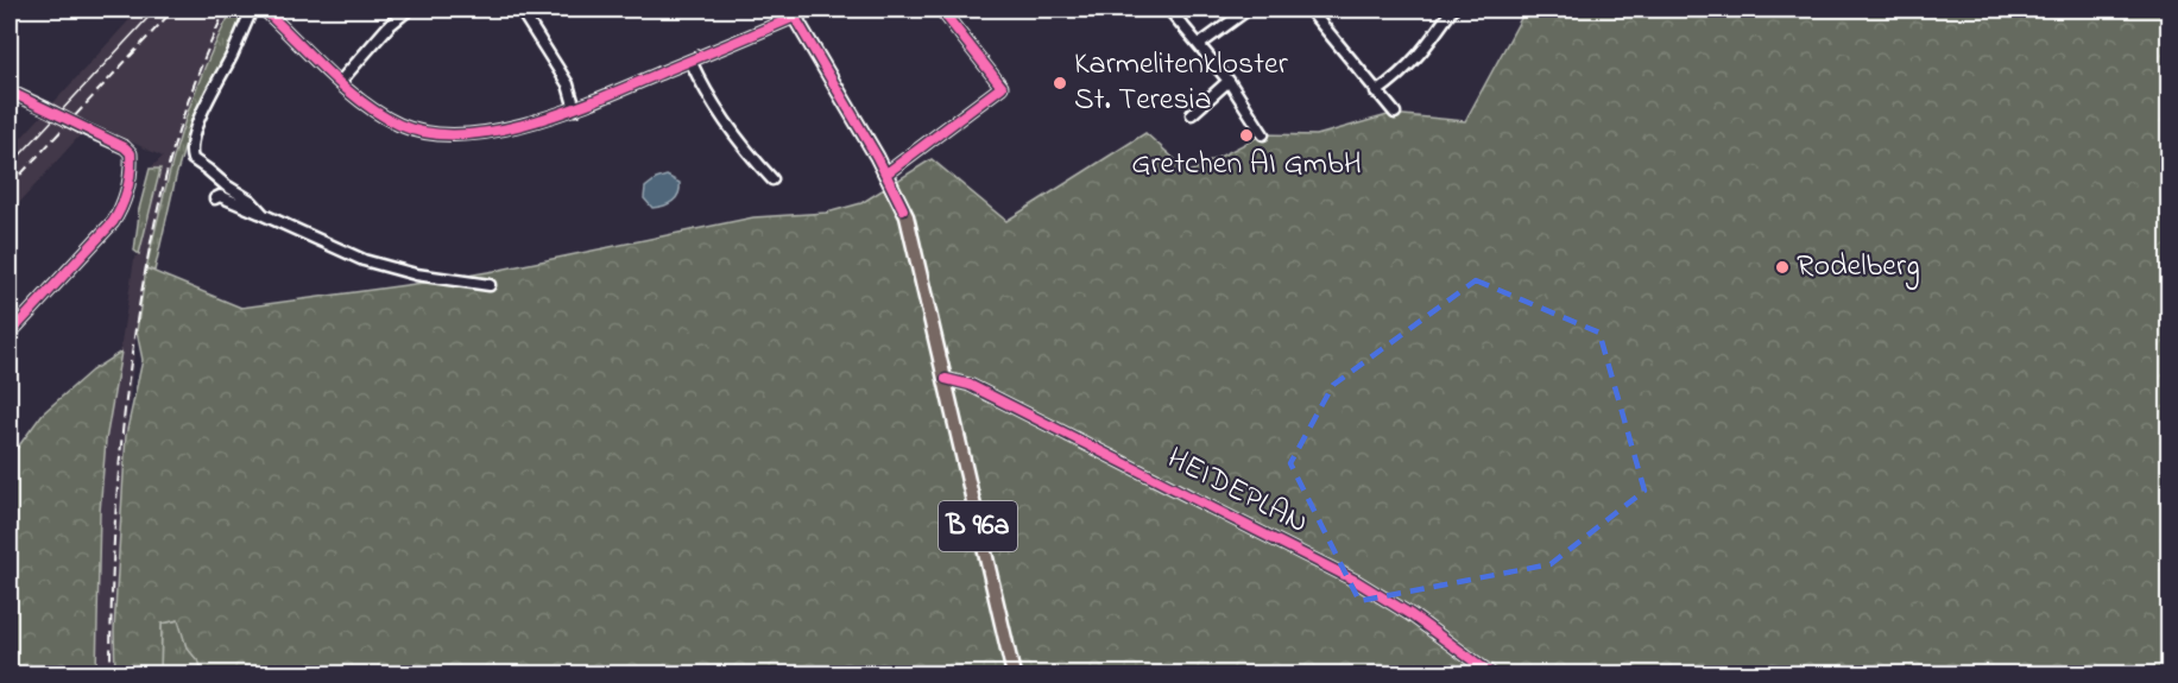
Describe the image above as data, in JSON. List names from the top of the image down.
{
  "streets": {
    "main road": ["B 96a"],
    "street": ["HEIDEPLAN"]
  },
  "crossings": [
    ["HEIDEPLAN", "B 96a"]
  ],
  "places": ["Karmelitenkloster St. Teresia", "Gretchen AI GmbH", "Rodelberg"]
}
